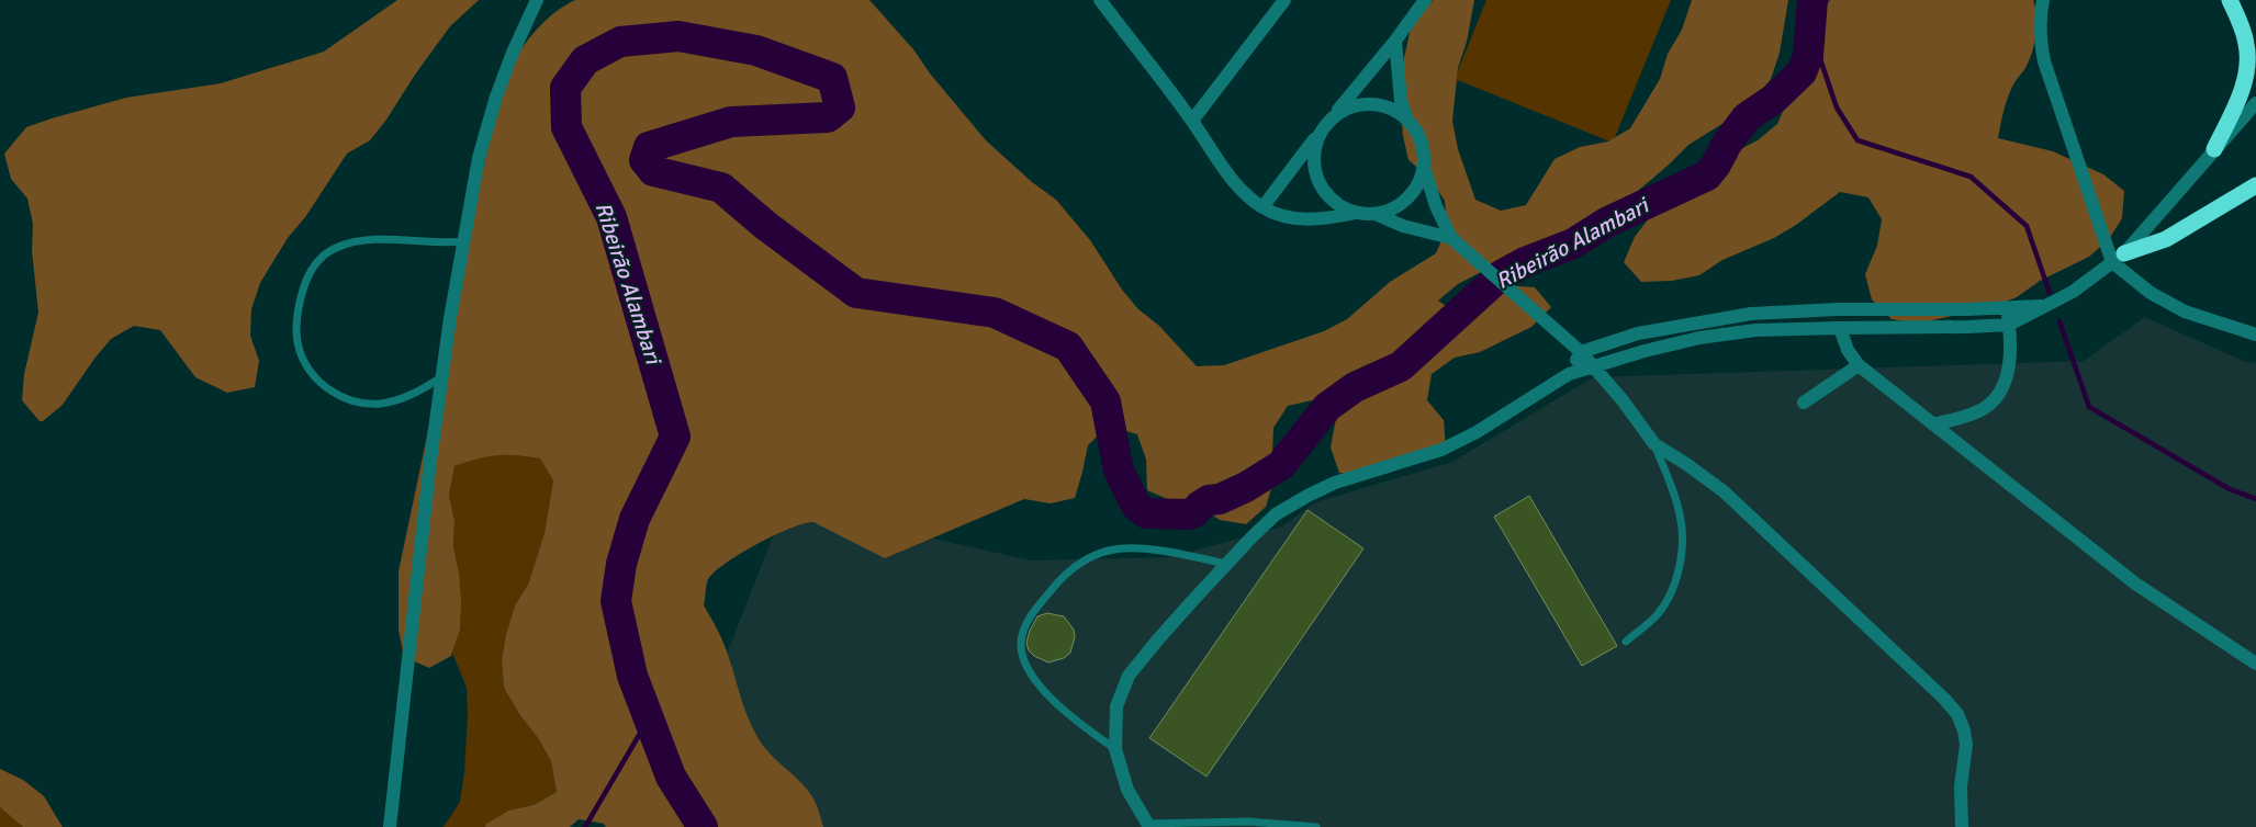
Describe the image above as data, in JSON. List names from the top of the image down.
{
  "water": ["Ribeirão Alambari"]
}
